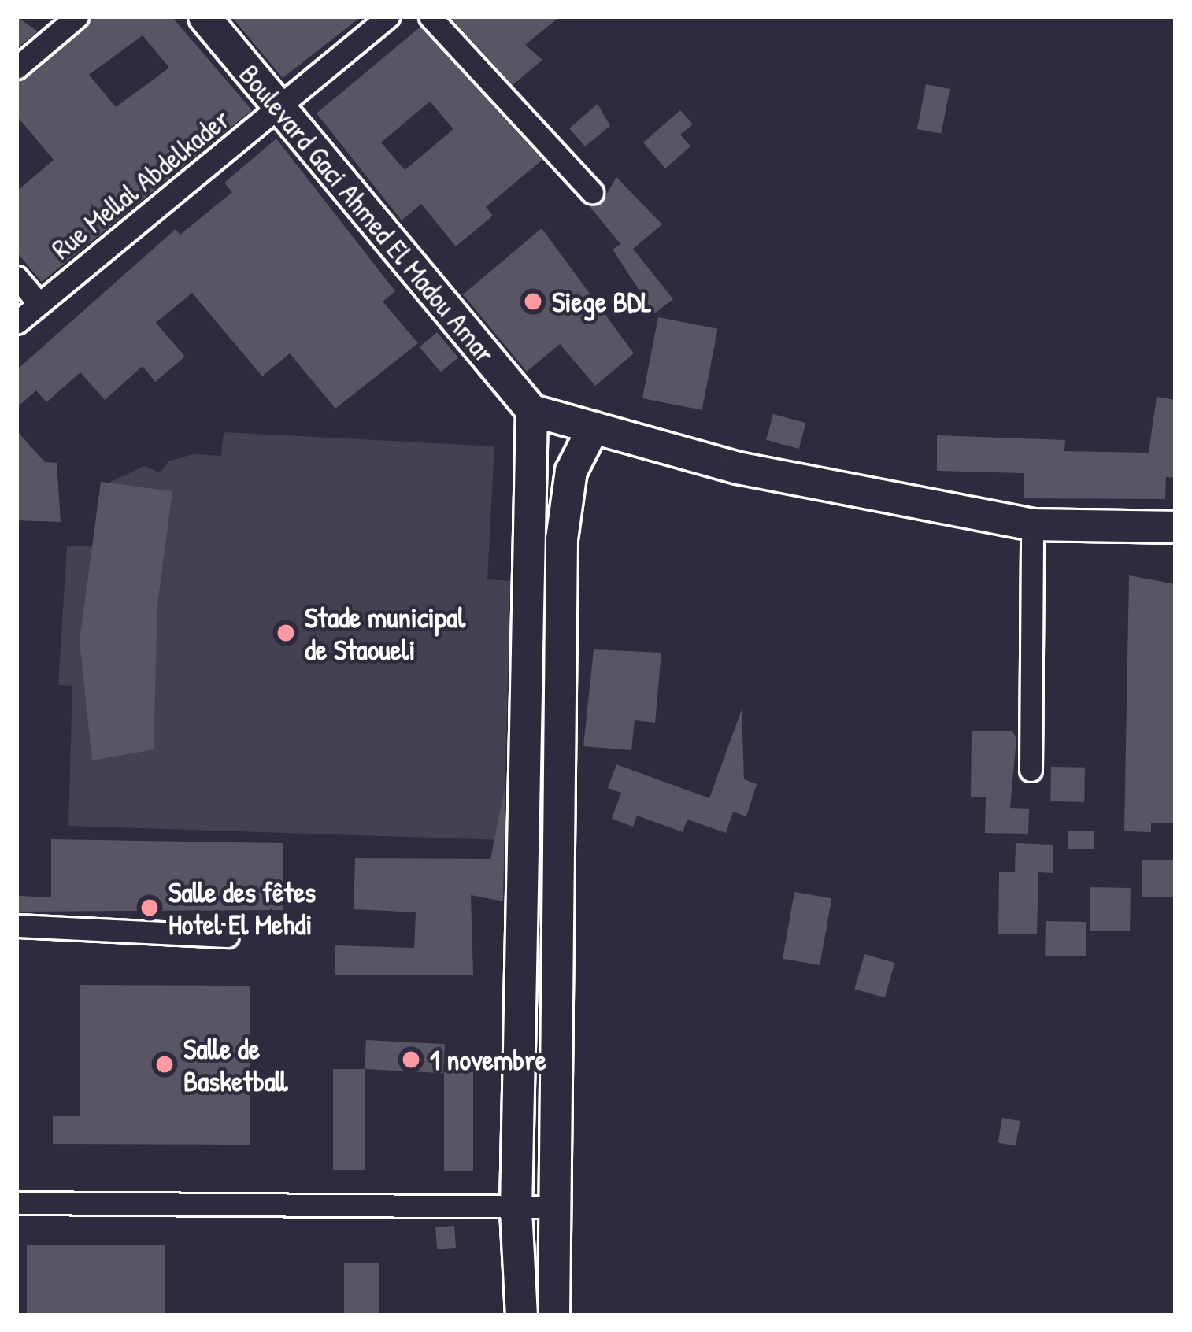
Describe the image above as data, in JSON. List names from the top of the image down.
{
  "streets": {
    "main road": ["Boulevard Gaci Ahmed El Madou Amar"],
    "street": ["Rue Mellal Abdelkader"]
  },
  "crossings": [
    ["Rue Mellal Abdelkader", "Boulevard Gaci Ahmed El Madou Amar"]
  ],
  "places": [
    "Siege BDL",
    "Stade municipal de Staoueli",
    "Salle des fêtes Hotel El Mehdi",
    "1 novembre",
    "Salle de Basketball"
  ]
}
